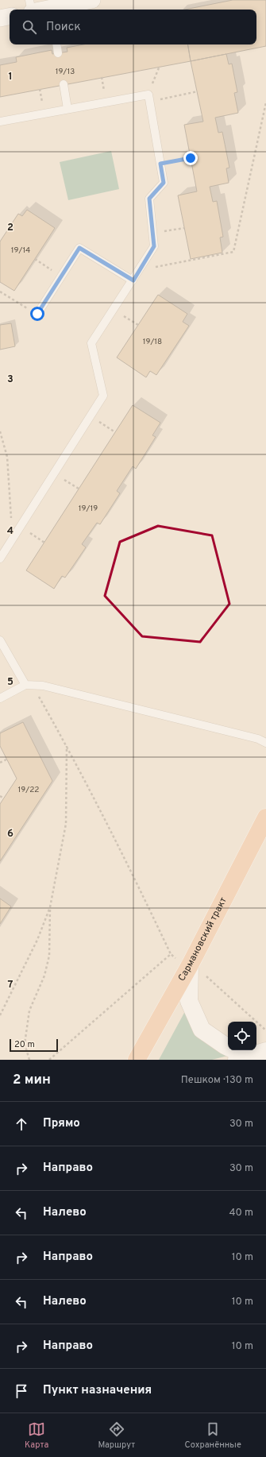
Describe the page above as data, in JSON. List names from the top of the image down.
{
  "streets": {
    "main road": ["Сармановский тракт"]
  },
  "house_numbers": [
    "19/13",
    "19/14",
    "19/18",
    "19/19",
    "19/22"
  ],
  "scale_bar": "20 m",
  "page": {
    "search": "Поиск",
    "scale": "20 m",
    "heading": ["2 мин", "Пешком · 130 m"],
    "list": [
      ["Прямо", "30 m"],
      ["Направо", "30 m"],
      ["Налево", "40 m"],
      ["Направо", "10 m"],
      ["Налево", "10 m"],
      ["Направо", "10 m"],
      "Пункт назначения"
    ],
    "nav": ["Карта", "Маршрут", "Сохранённые"]
  },
  "grid": {
    "rows": [
      "1",
      "2",
      "3",
      "4",
      "5",
      "6",
      "7"
    ]
  }
}
